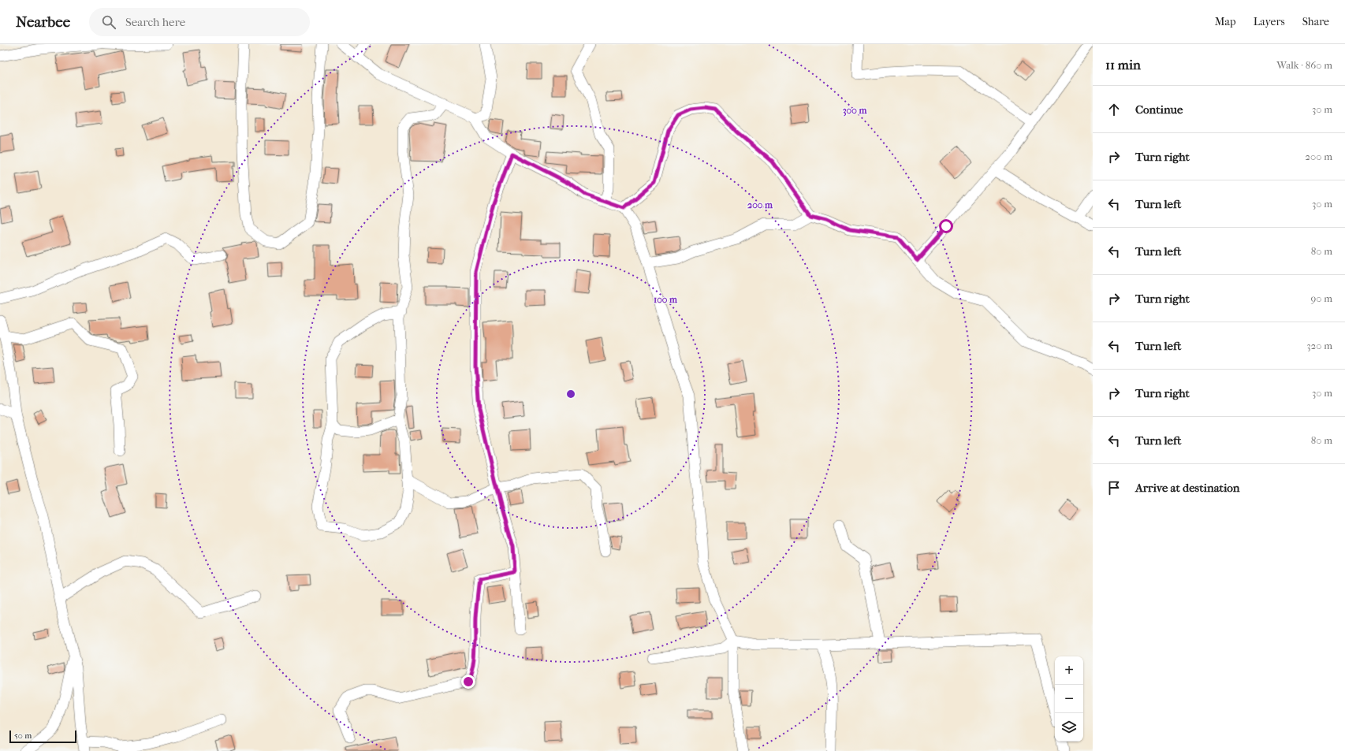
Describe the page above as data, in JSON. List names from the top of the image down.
{
  "scale_bar": "50 m",
  "page": {
    "header": "Nearbee",
    "search": "Search here",
    "nav": ["Map", "Layers", "Share"],
    "heading": ["11 min", "Walk · 860 m"],
    "list": [
      ["Continue", "30 m"],
      ["Turn right", "200 m"],
      ["Turn left", "30 m"],
      ["Turn left", "80 m"],
      ["Turn right", "90 m"],
      ["Turn left", "320 m"],
      ["Turn right", "30 m"],
      ["Turn left", "80 m"],
      "Arrive at destination"
    ],
    "map_buttons": ["+", "−"],
    "scale": "50 m"
  },
  "rings": ["300 m", "200 m", "100 m"]
}
